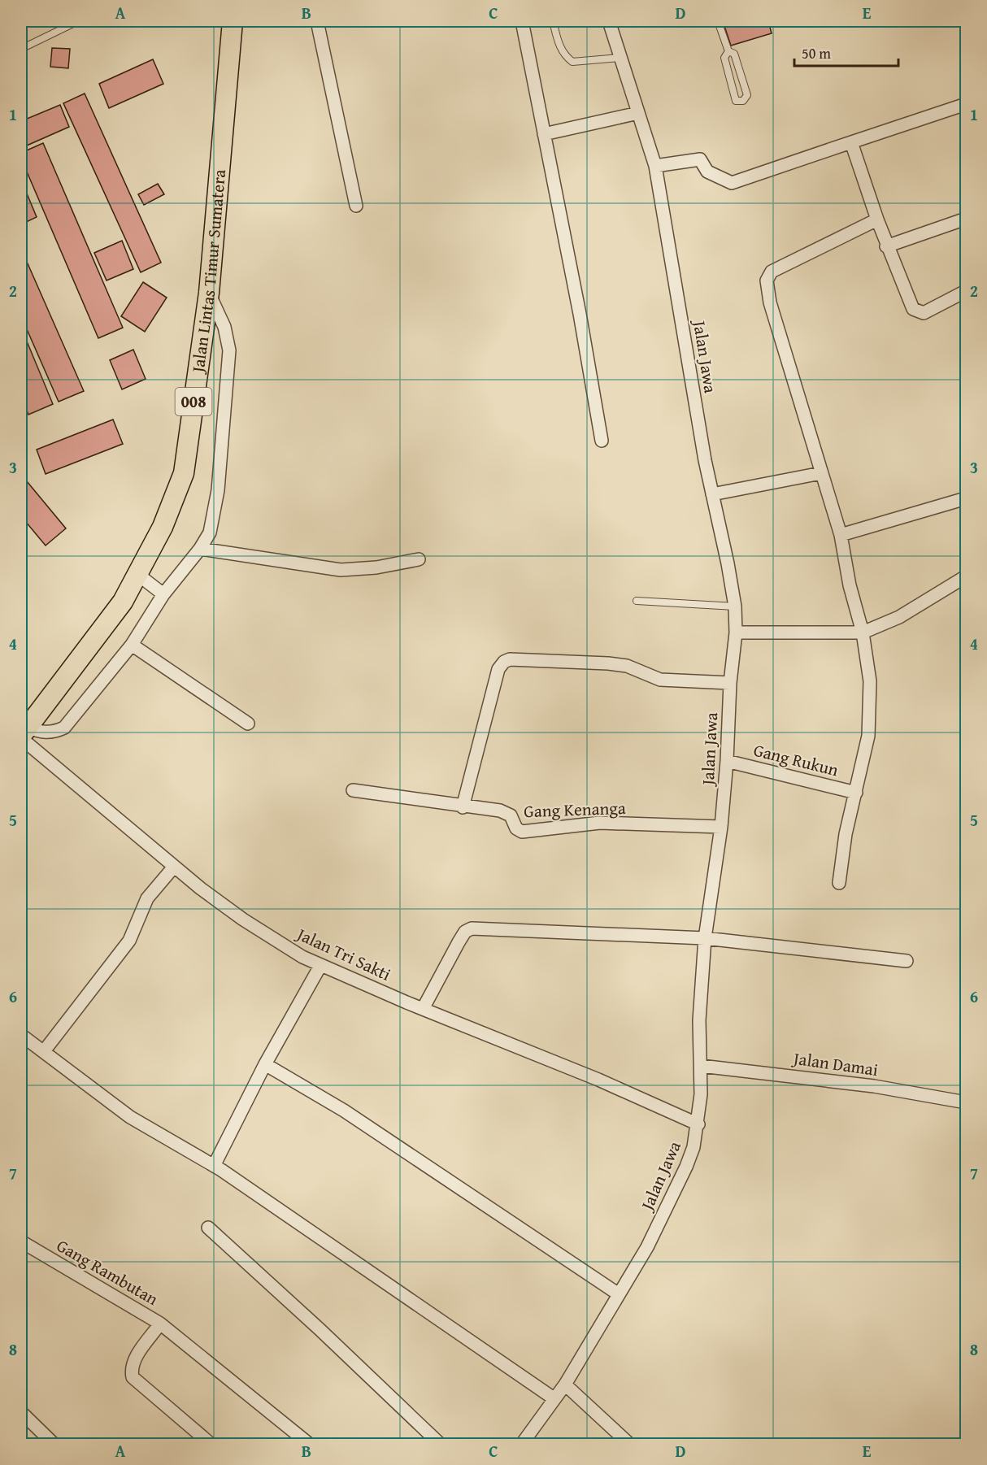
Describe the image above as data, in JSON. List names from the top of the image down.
{
  "streets": {
    "highway": ["Jalan Lintas Timur Sumatera", "008"],
    "street": [
      "Jalan Jawa",
      "Gang Rukun",
      "Gang Kenanga",
      "Jalan Tri Sakti",
      "Jalan Damai",
      "Gang Rambutan"
    ]
  },
  "crossings": [
    ["Jalan Lintas Timur Sumatera", "Jalan Tri Sakti"],
    ["Jalan Jawa", "Gang Rukun"],
    ["Jalan Jawa", "Gang Kenanga"],
    ["Jalan Jawa", "Jalan Tri Sakti"],
    ["Jalan Jawa", "Jalan Damai"]
  ],
  "scale_bar": "50 m",
  "grid": {
    "columns": [
      "A",
      "B",
      "C",
      "D",
      "E"
    ],
    "rows": [
      "1",
      "2",
      "3",
      "4",
      "5",
      "6",
      "7",
      "8"
    ]
  }
}
